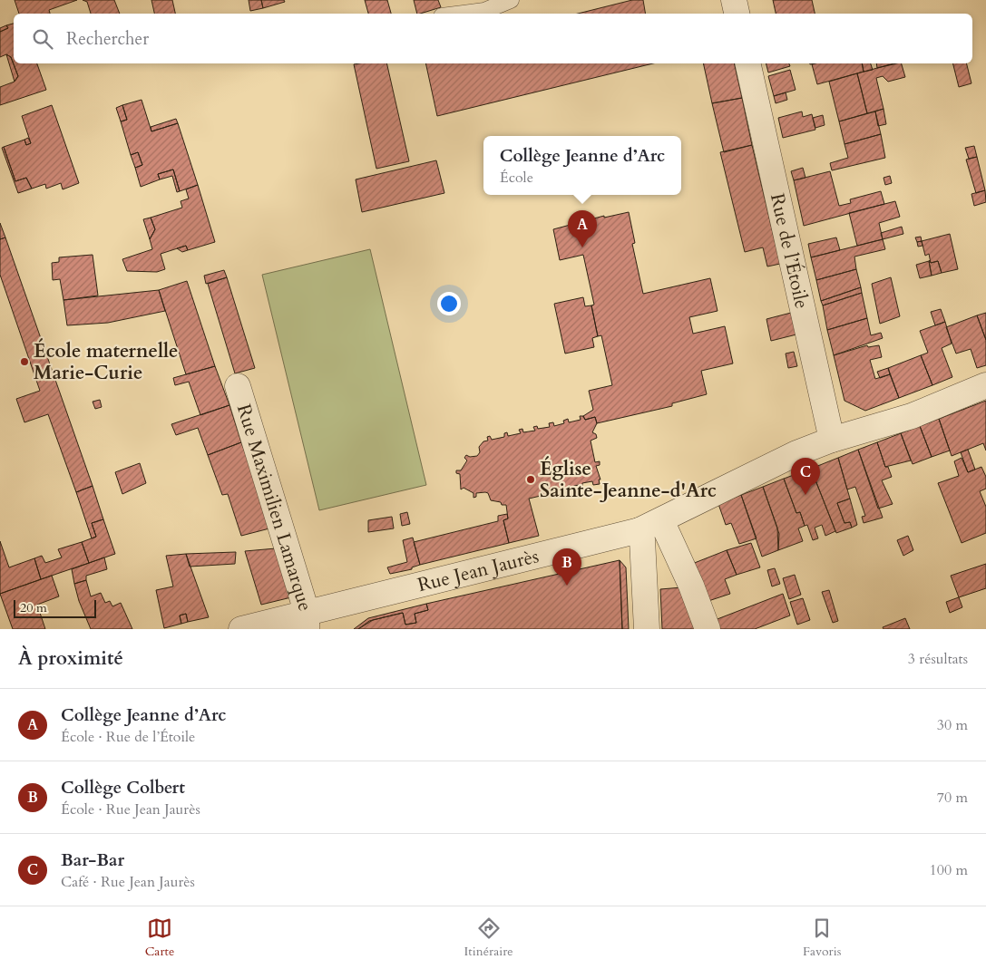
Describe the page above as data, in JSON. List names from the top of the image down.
{
  "streets": {
    "street": ["Rue de l’Étoile", "Rue Maximilien Lamarque", "Rue Jean Jaurès"]
  },
  "crossings": [
    ["Rue de l’Étoile", "Rue Jean Jaurès"],
    ["Rue Maximilien Lamarque", "Rue Jean Jaurès"]
  ],
  "places": ["École maternelle Marie-Curie", "Église Sainte-Jeanne-d'Arc"],
  "scale_bar": "20 m",
  "page": {
    "search": "Rechercher",
    "popup": ["Collège Jeanne d’Arc", "École"],
    "pins": ["A", "C", "B"],
    "scale": "20 m",
    "heading": ["À proximité", "3 résultats"],
    "list": [
      {
        "mark": "A",
        "name": "Collège Jeanne d’Arc",
        "note": "École · Rue de l’Étoile",
        "value": "30 m"
      },
      {
        "mark": "B",
        "name": "Collège Colbert",
        "note": "École · Rue Jean Jaurès",
        "value": "70 m"
      },
      {
        "mark": "C",
        "name": "Bar-Bar",
        "note": "Café · Rue Jean Jaurès",
        "value": "100 m"
      }
    ],
    "nav": ["Carte", "Itinéraire", "Favoris"]
  }
}
